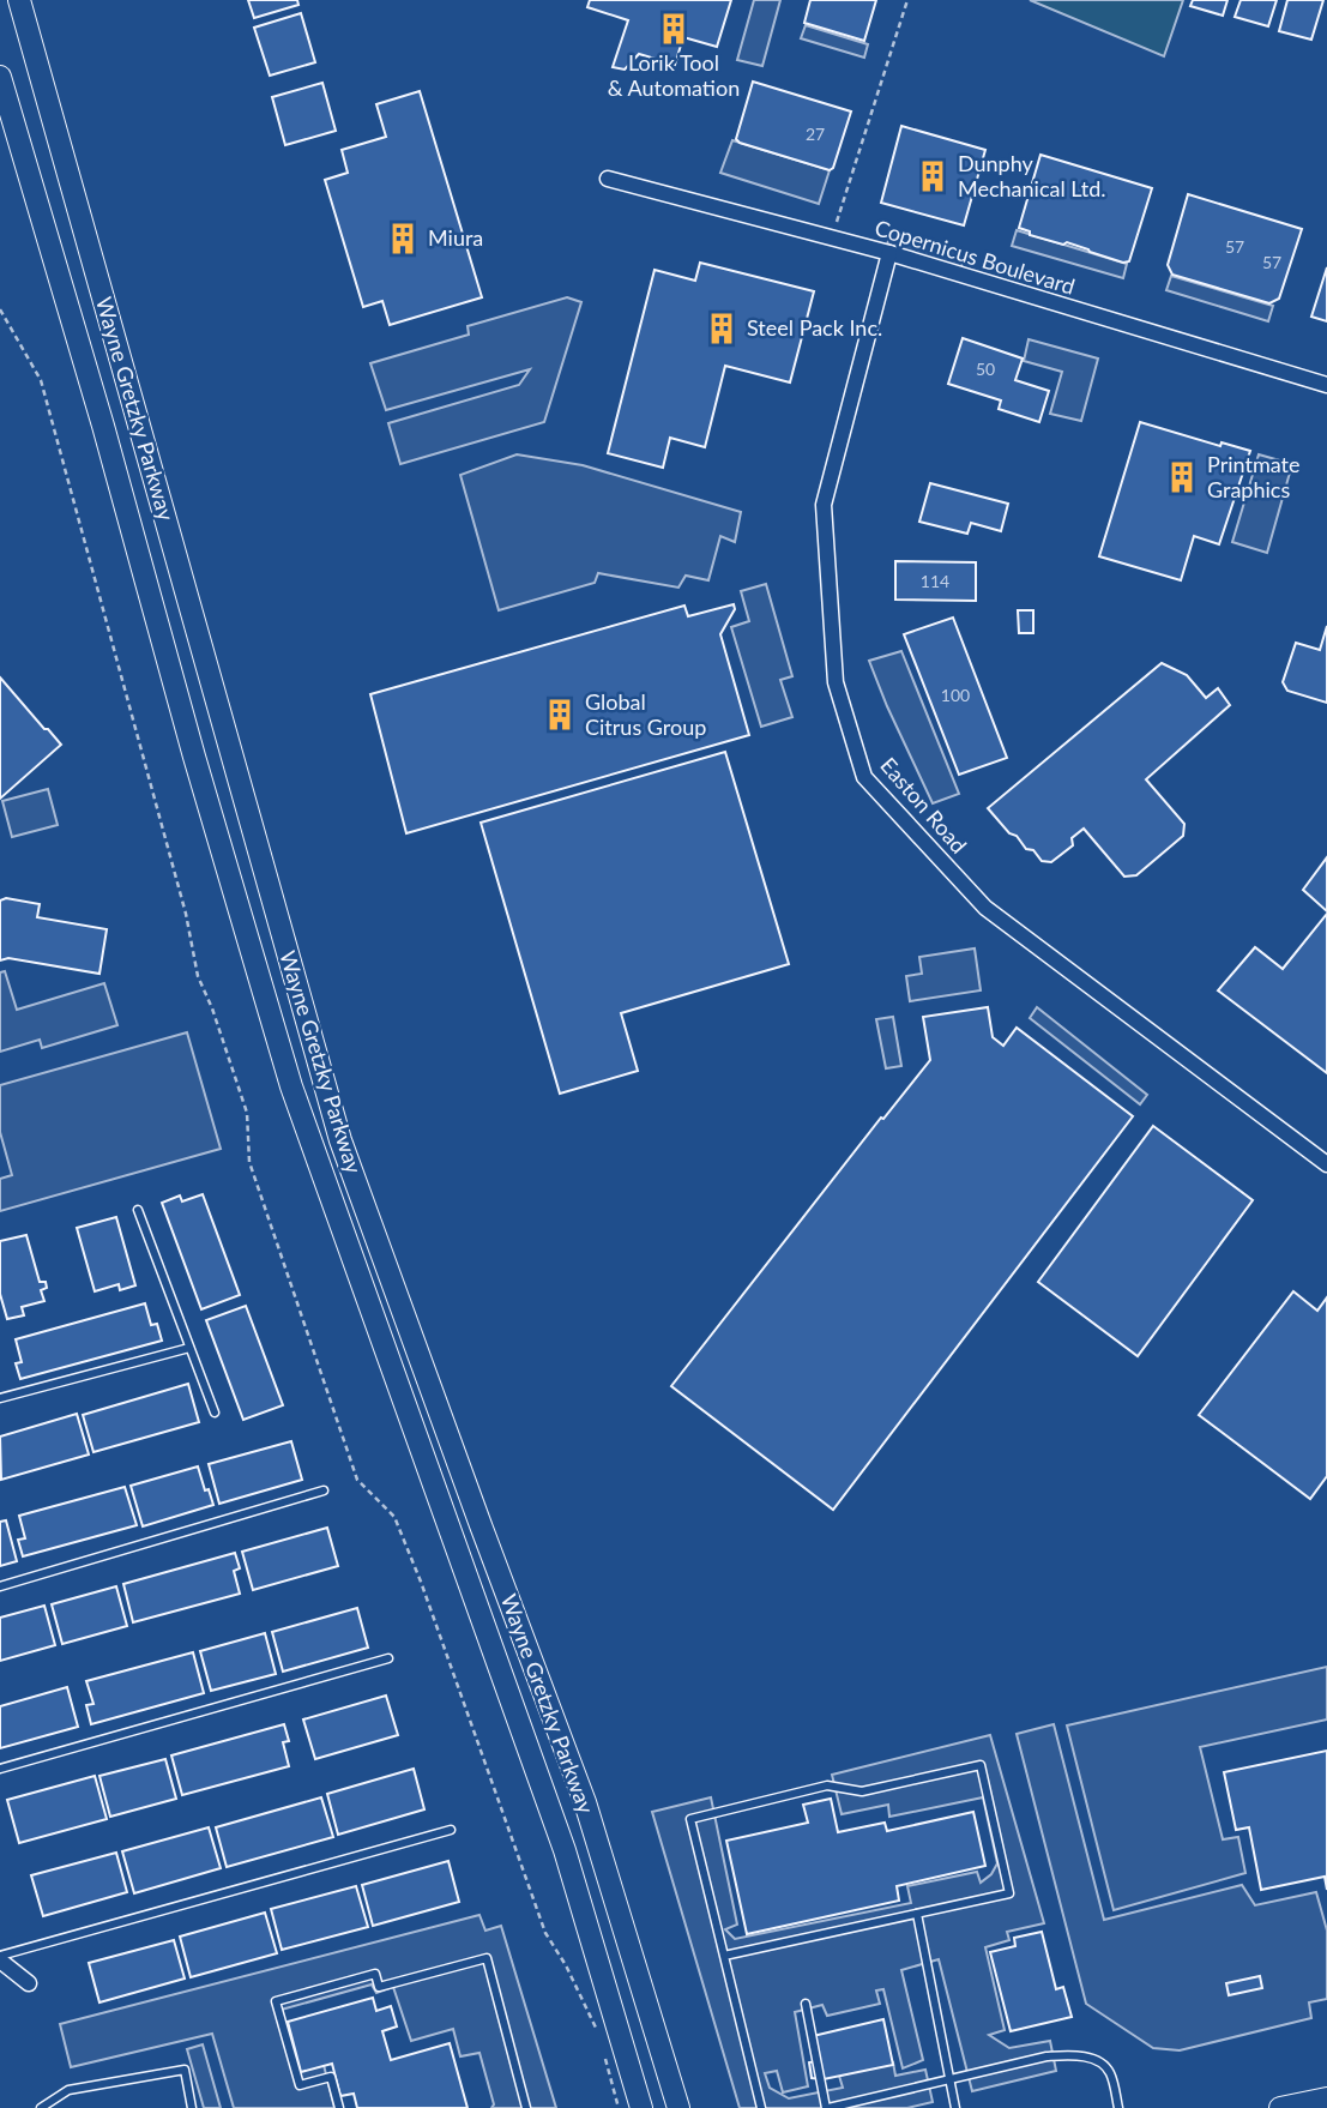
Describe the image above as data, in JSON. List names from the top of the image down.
{
  "streets": {
    "main road": ["Wayne Gretzky Parkway"],
    "street": ["Copernicus Boulevard", "Easton Road"]
  },
  "crossings": [
    ["Copernicus Boulevard", "Easton Road"]
  ],
  "places": {
    "building": [
      "Lorik Tool & Automation",
      "Dunphy Mechanical Ltd.",
      "Miura",
      "Steel Pack Inc.",
      "Printmate Graphics",
      "Global Citrus Group"
    ]
  },
  "house_numbers": [
    "27",
    "57",
    "57",
    "50",
    "114",
    "100"
  ]
}
